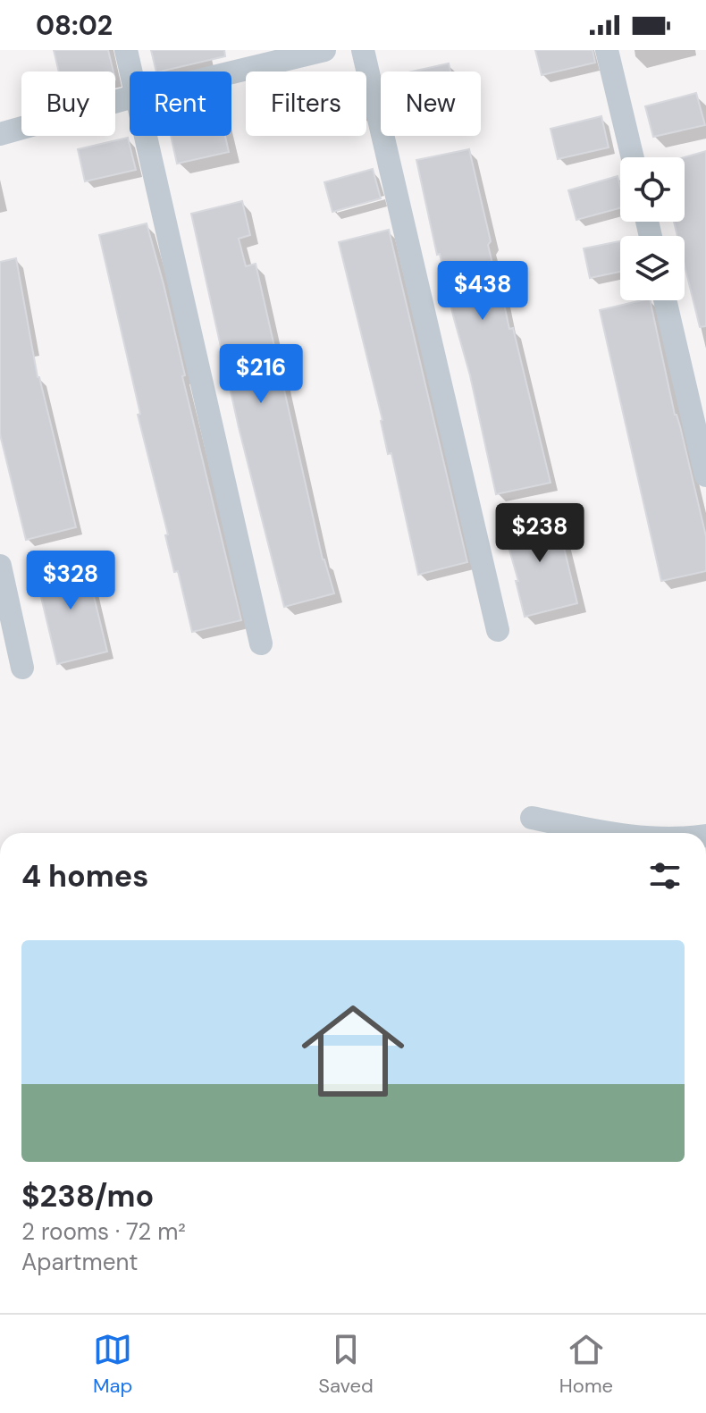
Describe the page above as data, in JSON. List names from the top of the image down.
{
  "page": {
    "status": "08:02",
    "chip": [
      "Buy",
      "Rent",
      "Filters",
      "New"
    ],
    "price": [
      "$438",
      "$216",
      "$238",
      "$328"
    ],
    "heading": "4 homes",
    "list": [
      {
        "name": "$238/mo",
        "note": "2 rooms · 72 m² · Apartment"
      }
    ],
    "tabs": ["Map", "Saved", "Home"]
  }
}
